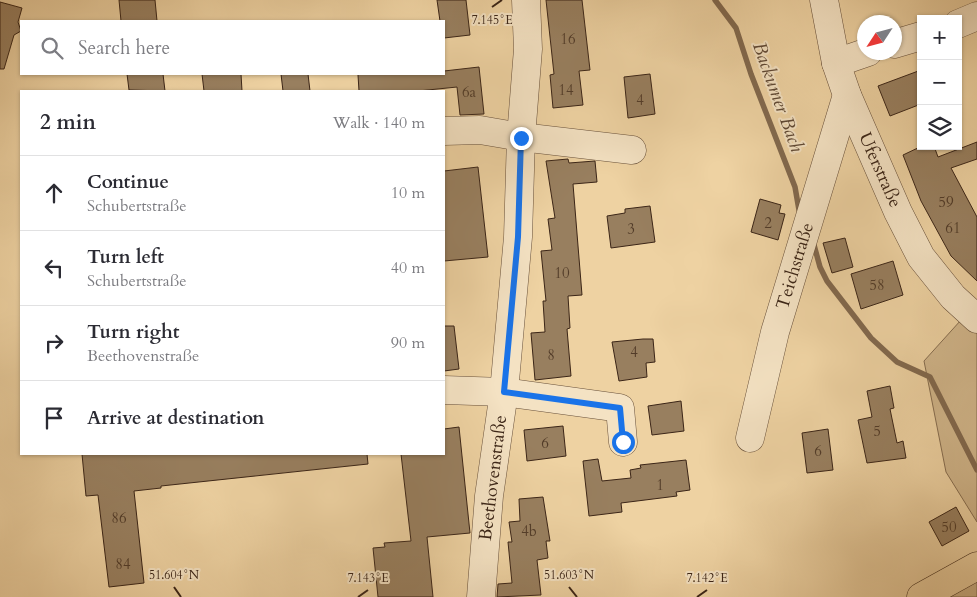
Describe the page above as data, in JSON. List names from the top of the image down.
{
  "streets": {
    "street": ["Uferstraße", "Teichstraße", "Beethovenstraße"]
  },
  "crossings": [
    ["Uferstraße", "Teichstraße"]
  ],
  "water": ["Backumer Bach"],
  "house_numbers": [
    "16",
    "14",
    "6a",
    "4",
    "59",
    "2",
    "61",
    "3",
    "10",
    "58",
    "4",
    "8",
    "5",
    "6",
    "6",
    "1",
    "86",
    "50",
    "4b",
    "84"
  ],
  "north": "bottom left",
  "page": {
    "map_buttons": ["+", "−"],
    "search": "Search here",
    "heading": ["2 min", "Walk · 140 m"],
    "list": [
      ["Continue", "Schubertstraße", "10 m"],
      ["Turn left", "Schubertstraße", "40 m"],
      ["Turn right", "Beethovenstraße", "90 m"],
      "Arrive at destination"
    ]
  },
  "coordinates": [
    "7.145°E",
    "51.604°N",
    "51.603°N",
    "7.143°E",
    "7.142°E"
  ]
}
